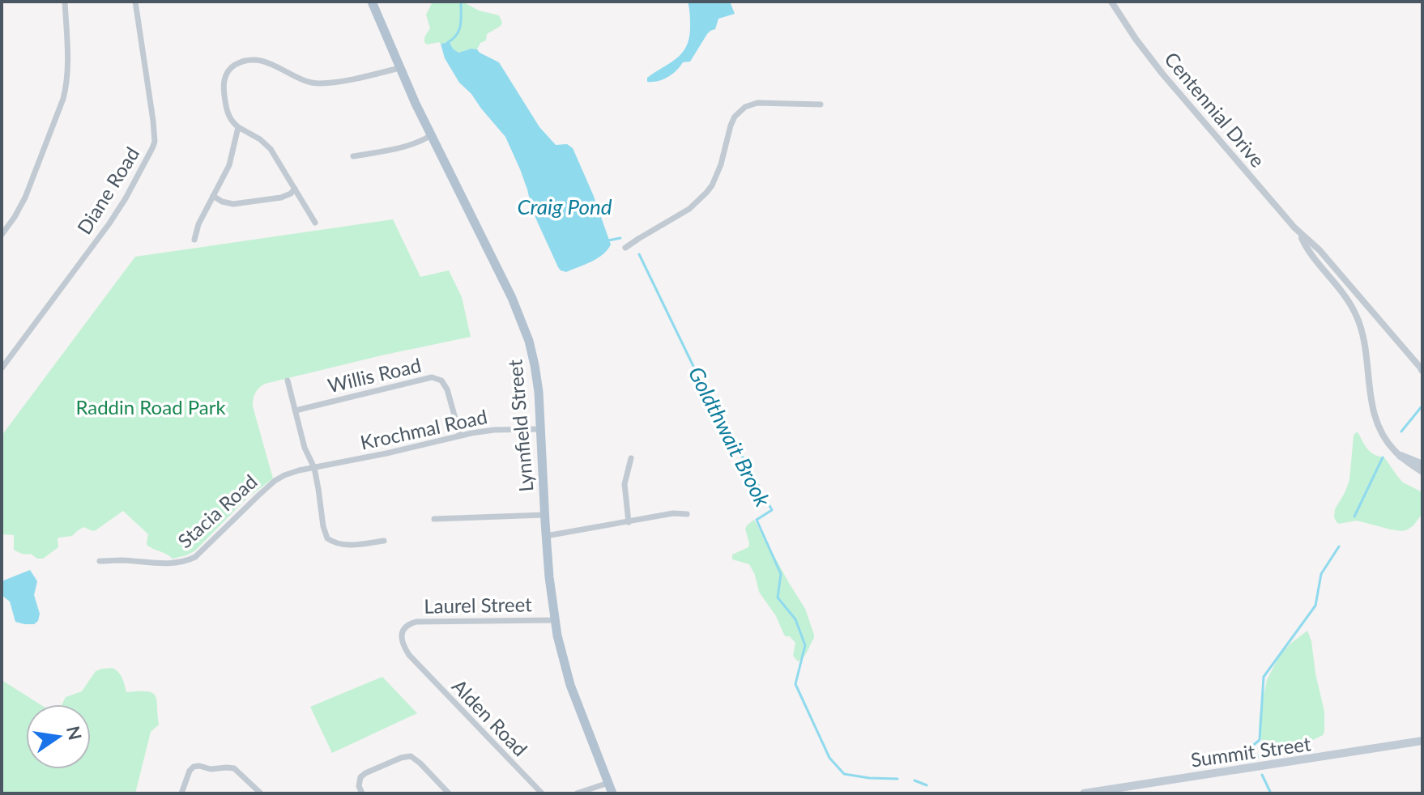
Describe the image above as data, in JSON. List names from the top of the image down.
{
  "streets": {
    "main road": ["Lynnfield Street", "Summit Street"],
    "street": [
      "Centennial Drive",
      "Diane Road",
      "Willis Road",
      "Krochmal Road",
      "Stacia Road",
      "Laurel Street",
      "Alden Road"
    ]
  },
  "crossings": [
    ["Willis Road", "Krochmal Road"],
    ["Lynnfield Street", "Krochmal Road"],
    ["Lynnfield Street", "Laurel Street"],
    ["Krochmal Road", "Stacia Road"],
    ["Laurel Street", "Alden Road"]
  ],
  "water": ["Craig Pond", "Goldthwait Brook"],
  "parks": ["Raddin Road Park"],
  "north": "right"
}
